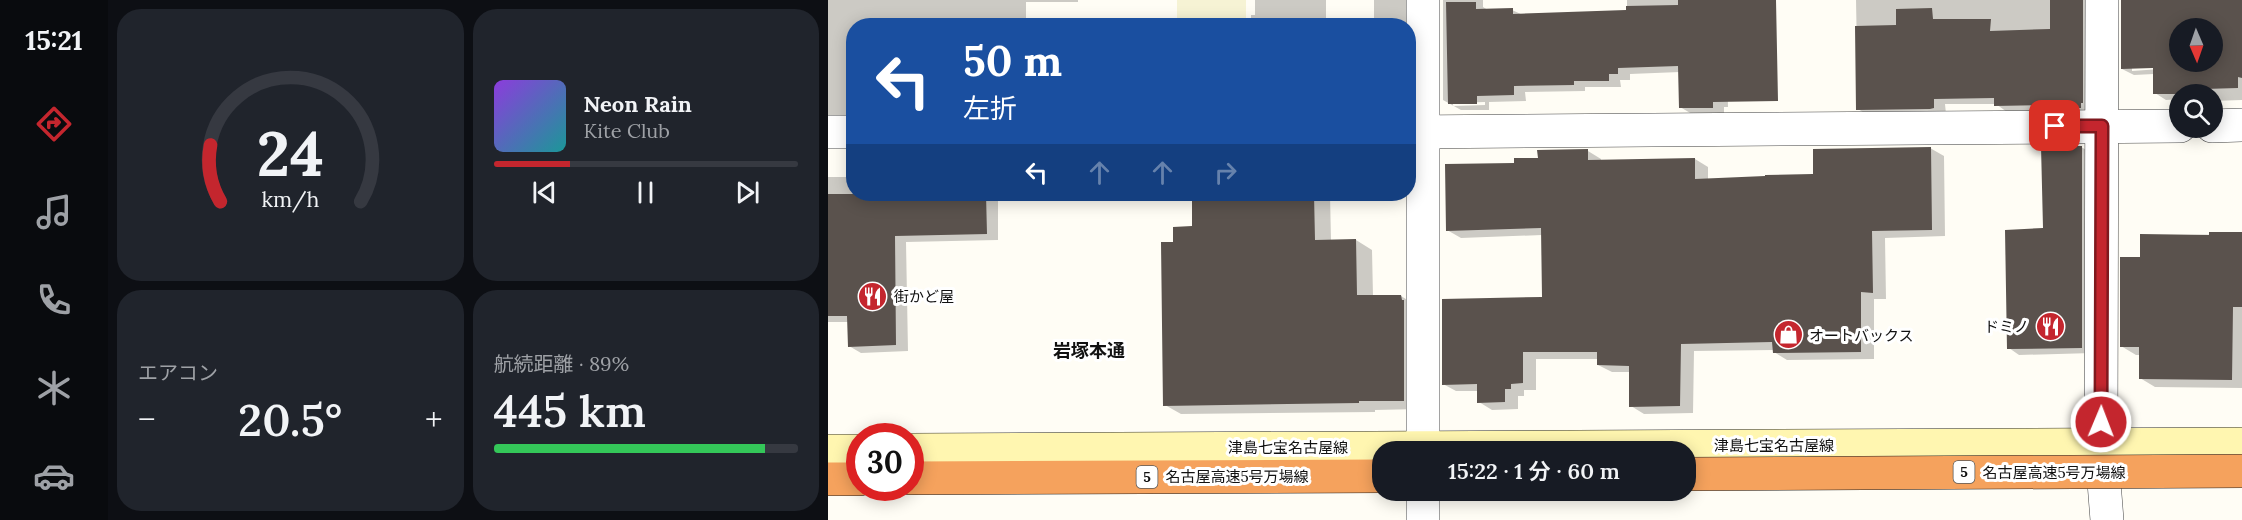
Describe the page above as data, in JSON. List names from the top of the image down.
{
  "streets": {
    "highway": ["5", "名古屋高速5号万場線"],
    "main road": ["津島七宝名古屋線"]
  },
  "districts": ["岩塚本通"],
  "places": {
    "restaurant": ["街かど屋", "ドミノ"],
    "shop": ["オートバックス"]
  },
  "north": "bottom",
  "page": {
    "tabs": "15:21",
    "turn": ["50 m", "左折"],
    "song": ["Neon Rain", "Kite Club"],
    "tile": [
      "エアコン",
      ["航続距離 · 89%", "445 km"]
    ],
    "heat": ["−", "20.5°", "+"],
    "limit": "30",
    "trip": "15:22 · 1 分 · 60 m",
    "gauge": ["24", "km/h"]
  }
}
